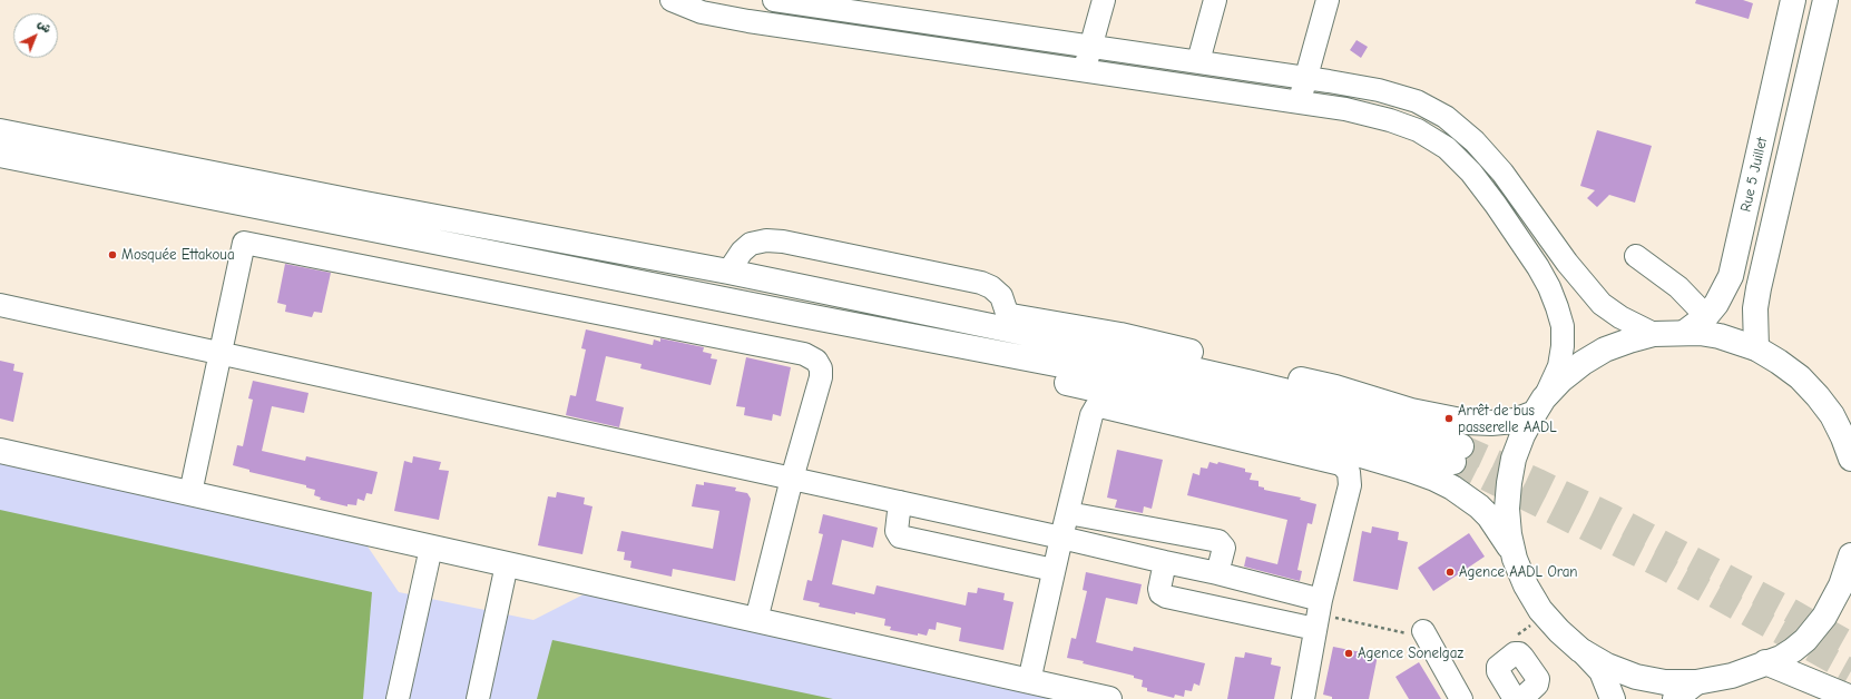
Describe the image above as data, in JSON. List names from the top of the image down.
{
  "streets": {
    "main road": ["Rue 5 Juillet"]
  },
  "places": [
    "Mosquée Ettakoua",
    "Arrêt de bus passerelle AADL",
    "Agence AADL Oran",
    "Agence Sonelgaz"
  ],
  "north": "top right"
}
